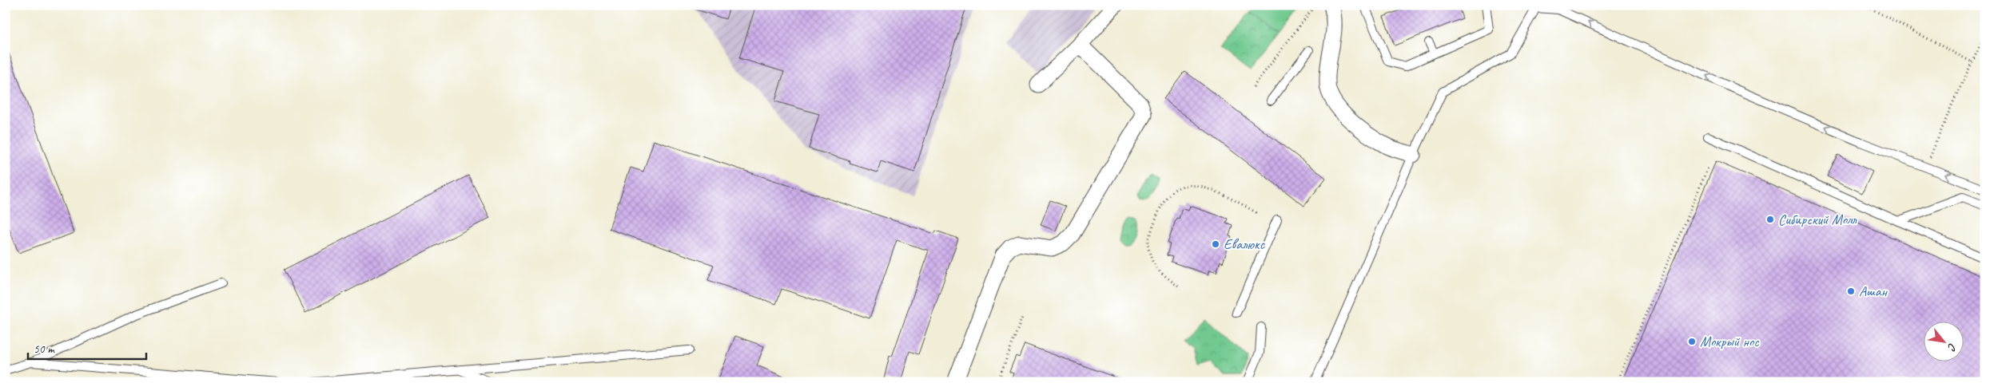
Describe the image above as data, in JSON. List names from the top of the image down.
{
  "places": [
    "Сибирский Молл",
    "Евалюкс",
    "Ашан",
    "Мокрый нос"
  ],
  "scale_bar": "50 m",
  "north": "bottom right"
}
